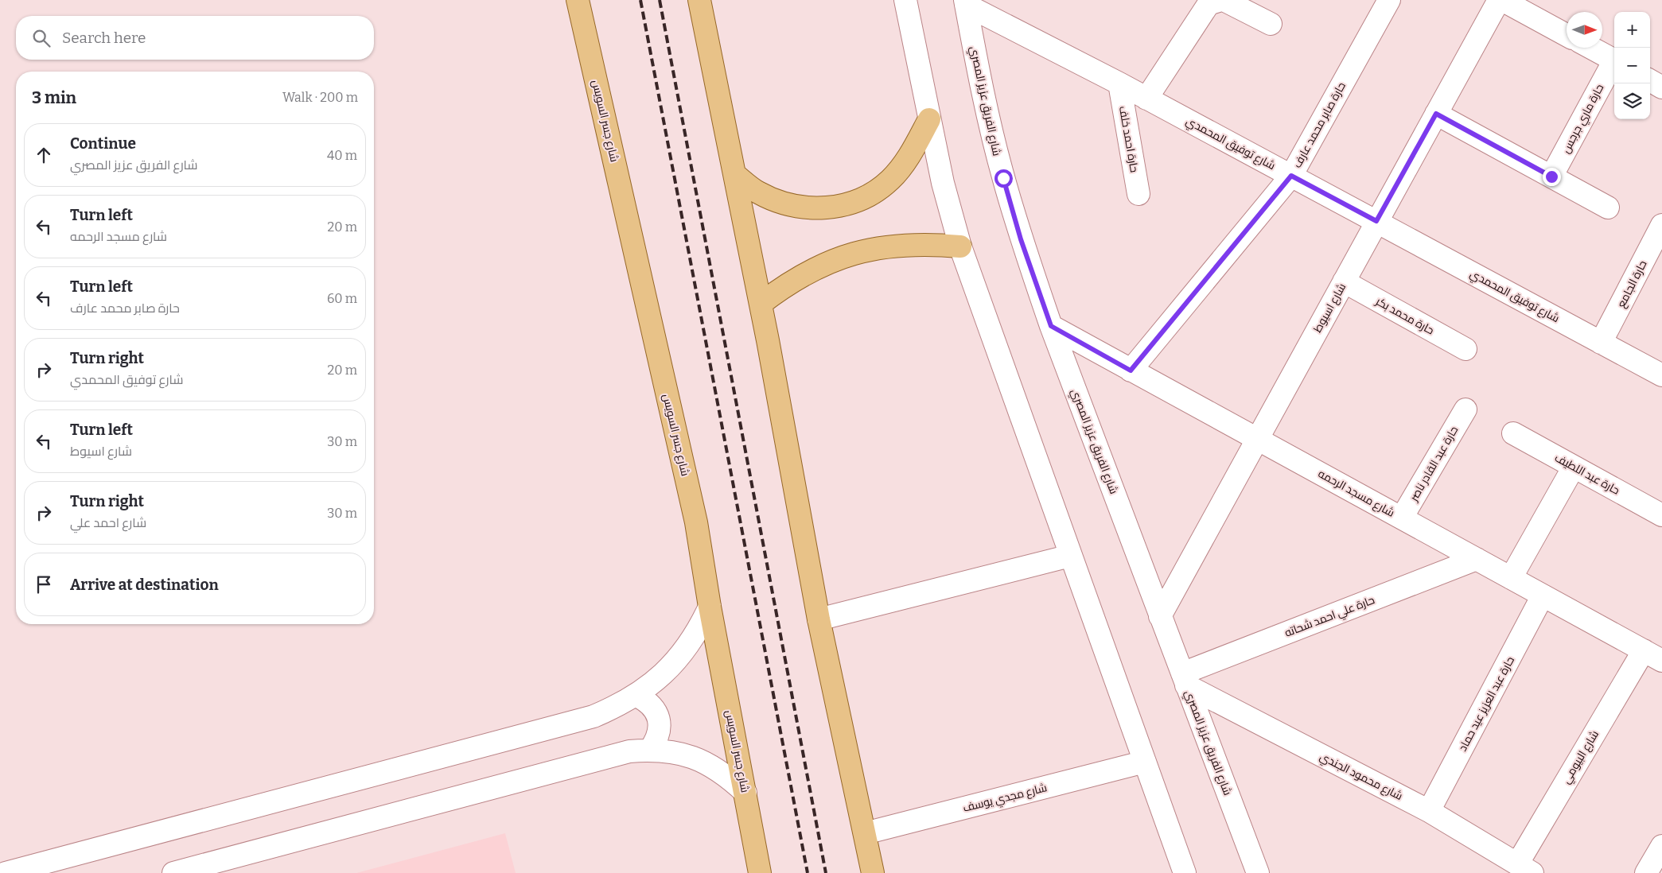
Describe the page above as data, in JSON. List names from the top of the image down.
{
  "streets": {
    "main road": ["شارع جسر السويس"],
    "street": [
      "شارع الفريق عزيز المصري",
      "حارة ماري جرجس",
      "حارة صابر محمد عارف",
      "حارة احمد خلف",
      "شارع توفيق المحمدي",
      "حارة الجامع",
      "شارع اسيوط",
      "حارة محمد بكر",
      "حارة عبد القادر ناصر",
      "حارة عبد اللطيف",
      "شارع مسجد الرحمه",
      "حارة علي احمد شحاته",
      "حارة عبد العزيز عيد حماد",
      "شارع البيومي",
      "شارع محمود الجندي",
      "شارع مجدي يوسف"
    ]
  },
  "crossings": [
    ["شارع الفريق عزيز المصري", "شارع توفيق المحمدي"],
    ["شارع الفريق عزيز المصري", "شارع اسيوط"],
    ["شارع الفريق عزيز المصري", "شارع مسجد الرحمه"],
    ["شارع الفريق عزيز المصري", "حارة علي احمد شحاته"],
    ["شارع الفريق عزيز المصري", "شارع محمود الجندي"],
    ["حارة صابر محمد عارف", "شارع توفيق المحمدي"],
    ["حارة صابر محمد عارف", "شارع مسجد الرحمه"],
    ["حارة احمد خلف", "شارع توفيق المحمدي"],
    ["شارع توفيق المحمدي", "حارة الجامع"],
    ["شارع توفيق المحمدي", "شارع اسيوط"],
    ["شارع اسيوط", "حارة محمد بكر"],
    ["شارع اسيوط", "شارع مسجد الرحمه"],
    ["حارة عبد القادر ناصر", "شارع مسجد الرحمه"],
    ["شارع مسجد الرحمه", "حارة علي احمد شحاته"],
    ["شارع مسجد الرحمه", "حارة عبد العزيز عيد حماد"],
    ["شارع مسجد الرحمه", "شارع البيومي"],
    ["حارة علي احمد شحاته", "شارع محمود الجندي"],
    ["حارة عبد العزيز عيد حماد", "شارع محمود الجندي"],
    ["شارع البيومي", "شارع محمود الجندي"]
  ],
  "north": "right",
  "page": {
    "map_buttons": ["+", "−"],
    "search": "Search here",
    "heading": ["3 min", "Walk · 200 m"],
    "list": [
      ["Continue", "شارع الفريق عزيز المصري", "40 m"],
      ["Turn left", "شارع مسجد الرحمه", "20 m"],
      ["Turn left", "حارة صابر محمد عارف", "60 m"],
      ["Turn right", "شارع توفيق المحمدي", "20 m"],
      ["Turn left", "شارع اسيوط", "30 m"],
      ["Turn right", "شارع احمد علي", "30 m"],
      "Arrive at destination"
    ]
  }
}
